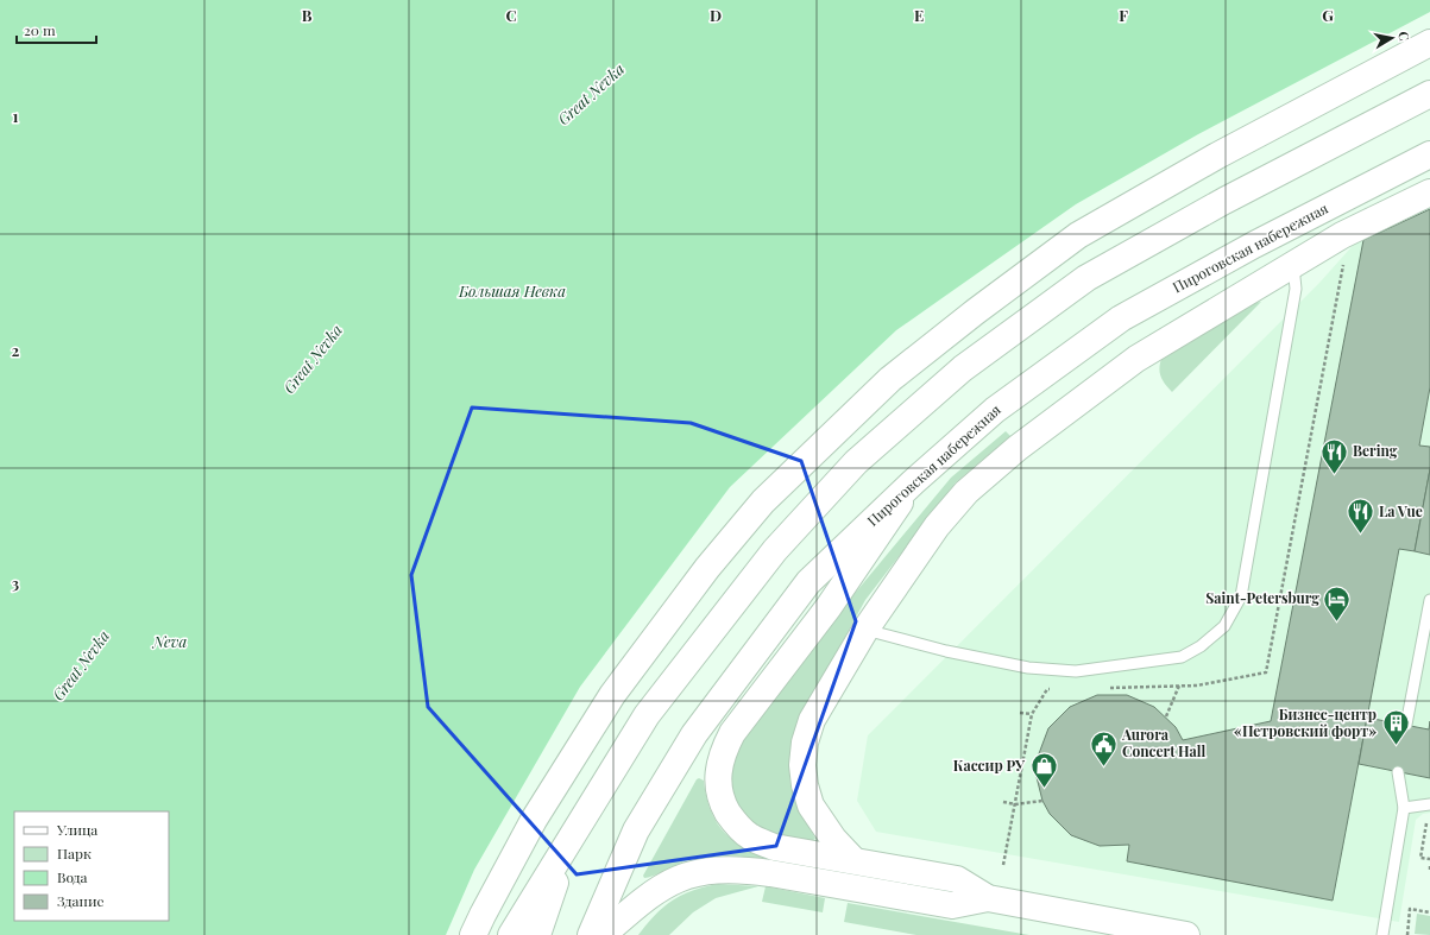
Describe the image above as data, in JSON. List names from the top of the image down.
{
  "streets": {
    "main road": ["Пироговская набережная"]
  },
  "water": ["Great Nevka", "Большая Невка", "Neva"],
  "places": {
    "restaurant": ["Bering", "La Vue"],
    "hotel": ["Saint-Petersburg"],
    "building": ["Бизнес-центр «Петровский форт»"],
    "public building": ["Aurora Concert Hall"],
    "shop": ["Кассир РУ"]
  },
  "legend": [
    "Улица",
    "Парк",
    "Вода",
    "Здание"
  ],
  "scale_bar": "20 m",
  "north": "right",
  "grid": {
    "columns": [
      "B",
      "C",
      "D",
      "E",
      "F",
      "G"
    ],
    "rows": ["1", "2", "3"]
  }
}
